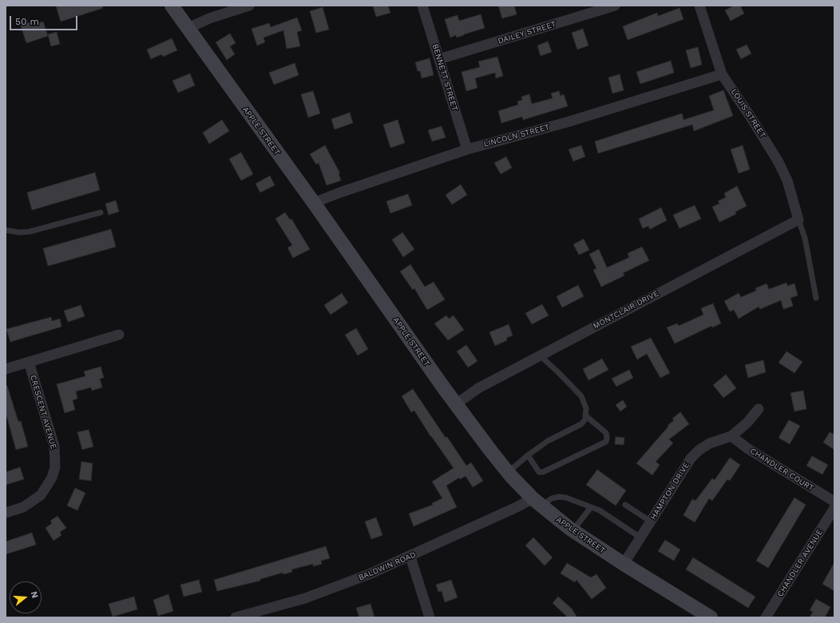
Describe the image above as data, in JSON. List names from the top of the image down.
{
  "streets": {
    "street": [
      "DAILEY STREET",
      "BENNETT STREET",
      "LOUIS STREET",
      "APPLE STREET",
      "LINCOLN STREET",
      "MONTCLAIR DRIVE",
      "CRESCENT AVENUE",
      "CHANDLER COURT",
      "HAMPTON DRIVE",
      "CHANDLER AVENUE",
      "BALDWIN ROAD"
    ]
  },
  "crossings": [
    ["DAILEY STREET", "BENNETT STREET"],
    ["BENNETT STREET", "LINCOLN STREET"],
    ["LOUIS STREET", "LINCOLN STREET"],
    ["LOUIS STREET", "MONTCLAIR DRIVE"],
    ["APPLE STREET", "LINCOLN STREET"],
    ["APPLE STREET", "MONTCLAIR DRIVE"],
    ["APPLE STREET", "HAMPTON DRIVE"],
    ["APPLE STREET", "BALDWIN ROAD"],
    ["CHANDLER COURT", "HAMPTON DRIVE"]
  ],
  "scale_bar": "50 m",
  "north": "right"
}
